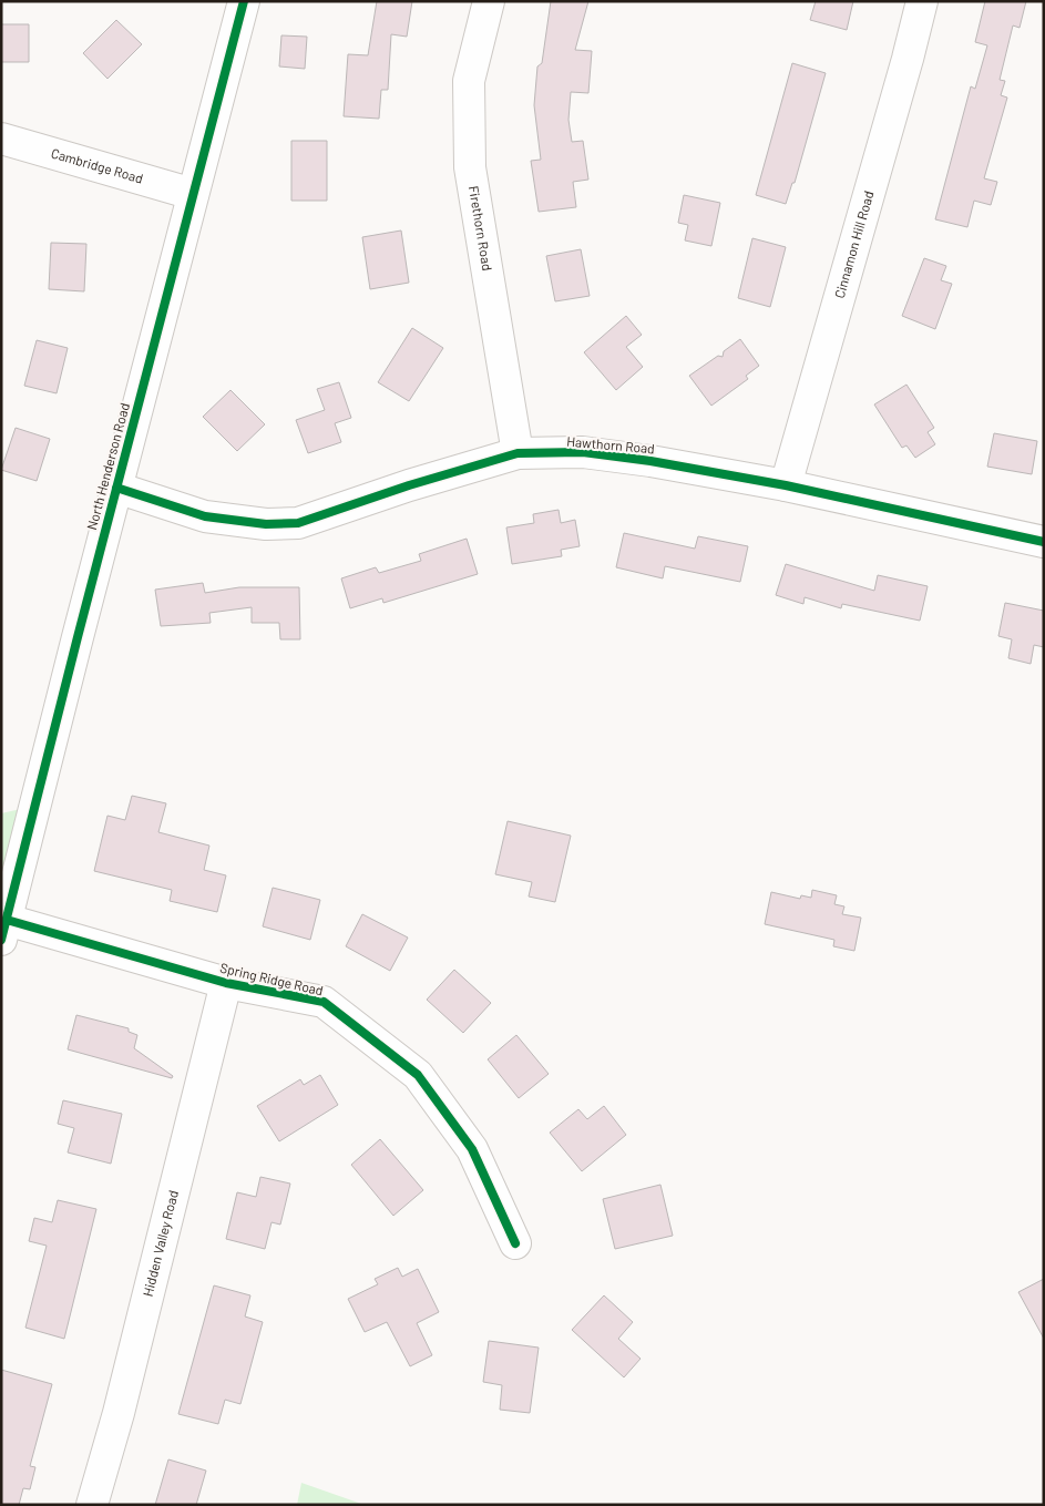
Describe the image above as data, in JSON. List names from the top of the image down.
{
  "streets": {
    "street": [
      "Cambridge Road",
      "Firethorn Road",
      "Cinnamon Hill Road",
      "Hawthorn Road",
      "North Henderson Road",
      "Spring Ridge Road",
      "Hidden Valley Road"
    ]
  },
  "crossings": [
    ["Cambridge Road", "North Henderson Road"],
    ["Firethorn Road", "Hawthorn Road"],
    ["Cinnamon Hill Road", "Hawthorn Road"],
    ["Hawthorn Road", "North Henderson Road"],
    ["North Henderson Road", "Spring Ridge Road"],
    ["Spring Ridge Road", "Hidden Valley Road"]
  ]
}
